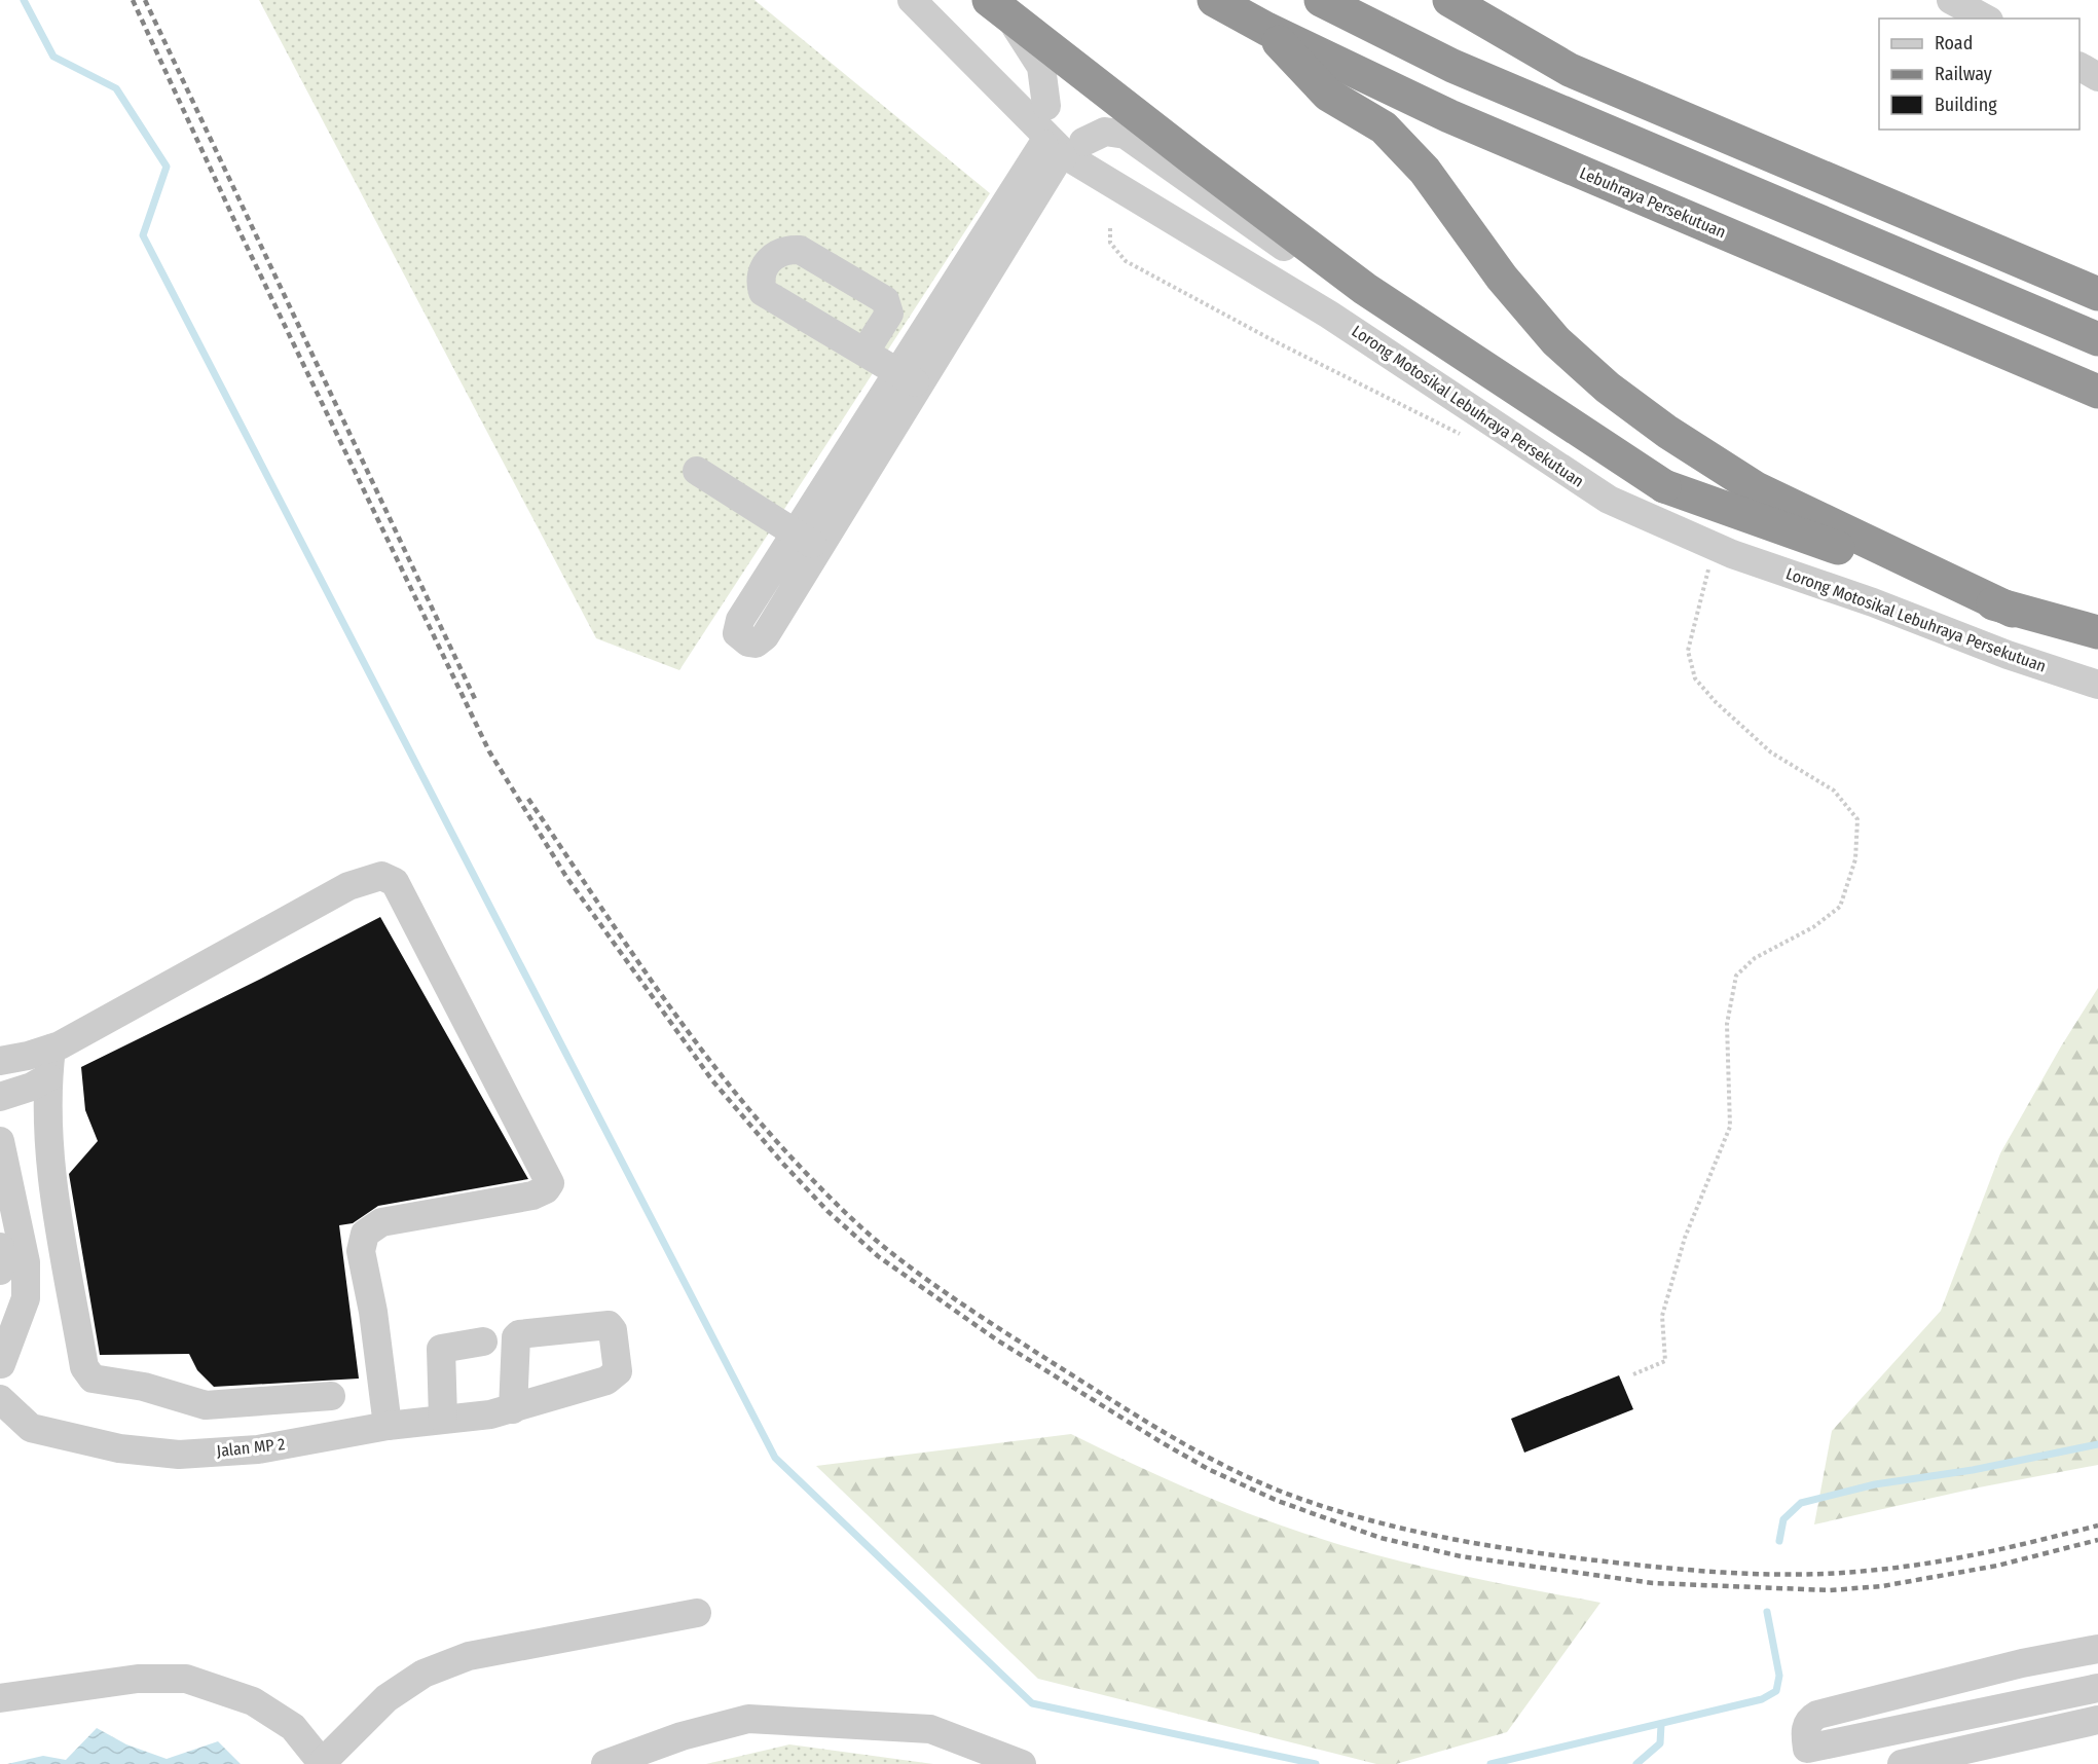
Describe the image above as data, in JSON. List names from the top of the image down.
{
  "streets": {
    "highway": ["Lebuhraya Persekutuan"],
    "street": ["Lorong Motosikal Lebuhraya Persekutuan", "Jalan MP 2"]
  },
  "legend": ["Road", "Railway", "Building"]
}
